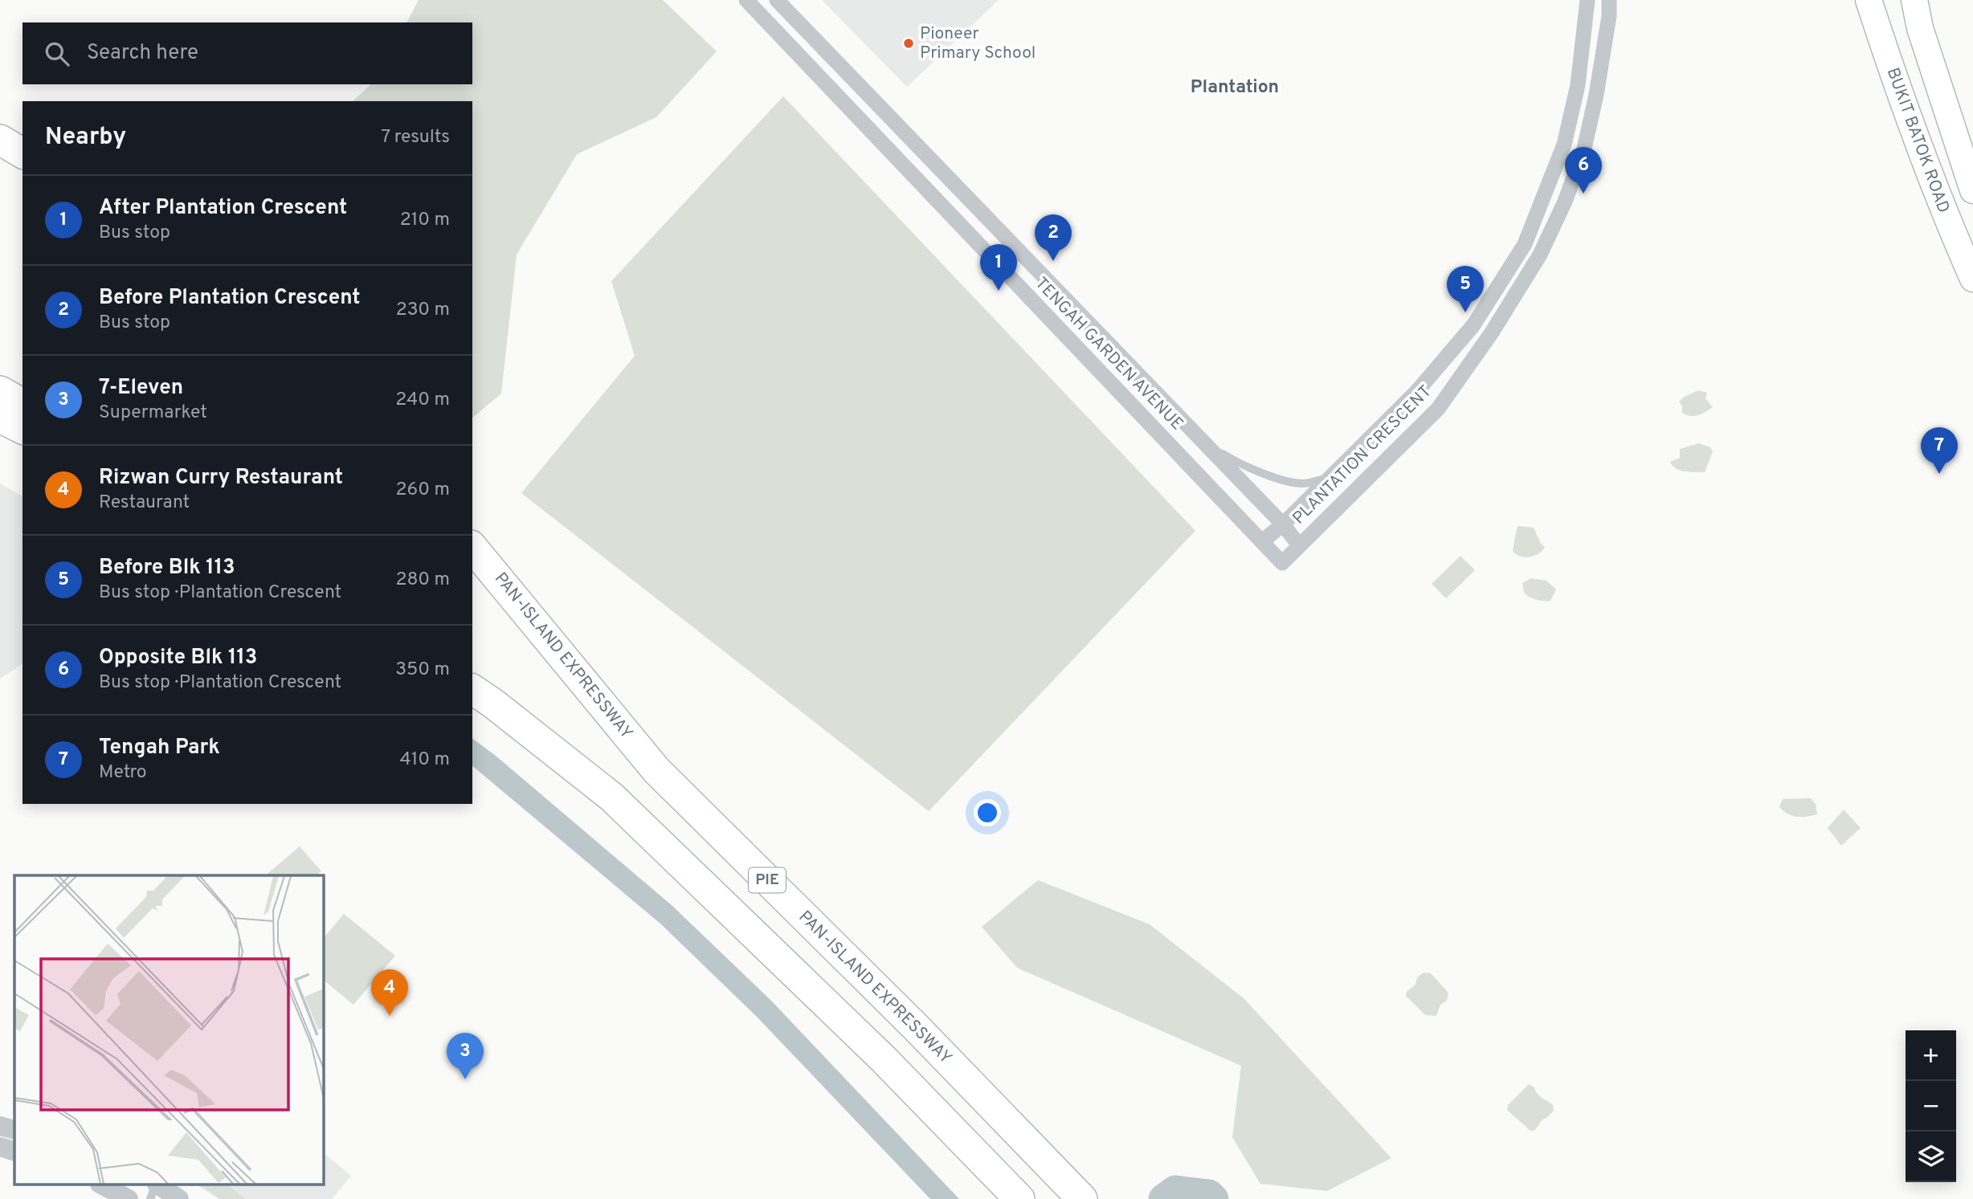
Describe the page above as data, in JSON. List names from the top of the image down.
{
  "streets": {
    "highway": ["PAN-ISLAND EXPRESSWAY", "PIE"],
    "main road": ["BUKIT BATOK ROAD"],
    "street": ["TENGAH GARDEN AVENUE", "PLANTATION CRESCENT"]
  },
  "crossings": [
    ["TENGAH GARDEN AVENUE", "PLANTATION CRESCENT"]
  ],
  "districts": ["Plantation"],
  "places": ["Pioneer Primary School"],
  "page": {
    "search": "Search here",
    "heading": ["Nearby", "7 results"],
    "pins": [
      "6",
      "2",
      "1",
      "5",
      "7",
      "4",
      "3"
    ],
    "list": [
      {
        "mark": "1",
        "name": "After Plantation Crescent",
        "note": "Bus stop",
        "value": "210 m"
      },
      {
        "mark": "2",
        "name": "Before Plantation Crescent",
        "note": "Bus stop",
        "value": "230 m"
      },
      {
        "mark": "3",
        "name": "7-Eleven",
        "note": "Supermarket",
        "value": "240 m"
      },
      {
        "mark": "4",
        "name": "Rizwan Curry Restaurant",
        "note": "Restaurant",
        "value": "260 m"
      },
      {
        "mark": "5",
        "name": "Before Blk 113",
        "note": "Bus stop · Plantation Crescent",
        "value": "280 m"
      },
      {
        "mark": "6",
        "name": "Opposite Blk 113",
        "note": "Bus stop · Plantation Crescent",
        "value": "350 m"
      },
      {
        "mark": "7",
        "name": "Tengah Park",
        "note": "Metro",
        "value": "410 m"
      }
    ],
    "map_buttons": ["+", "−"]
  }
}
